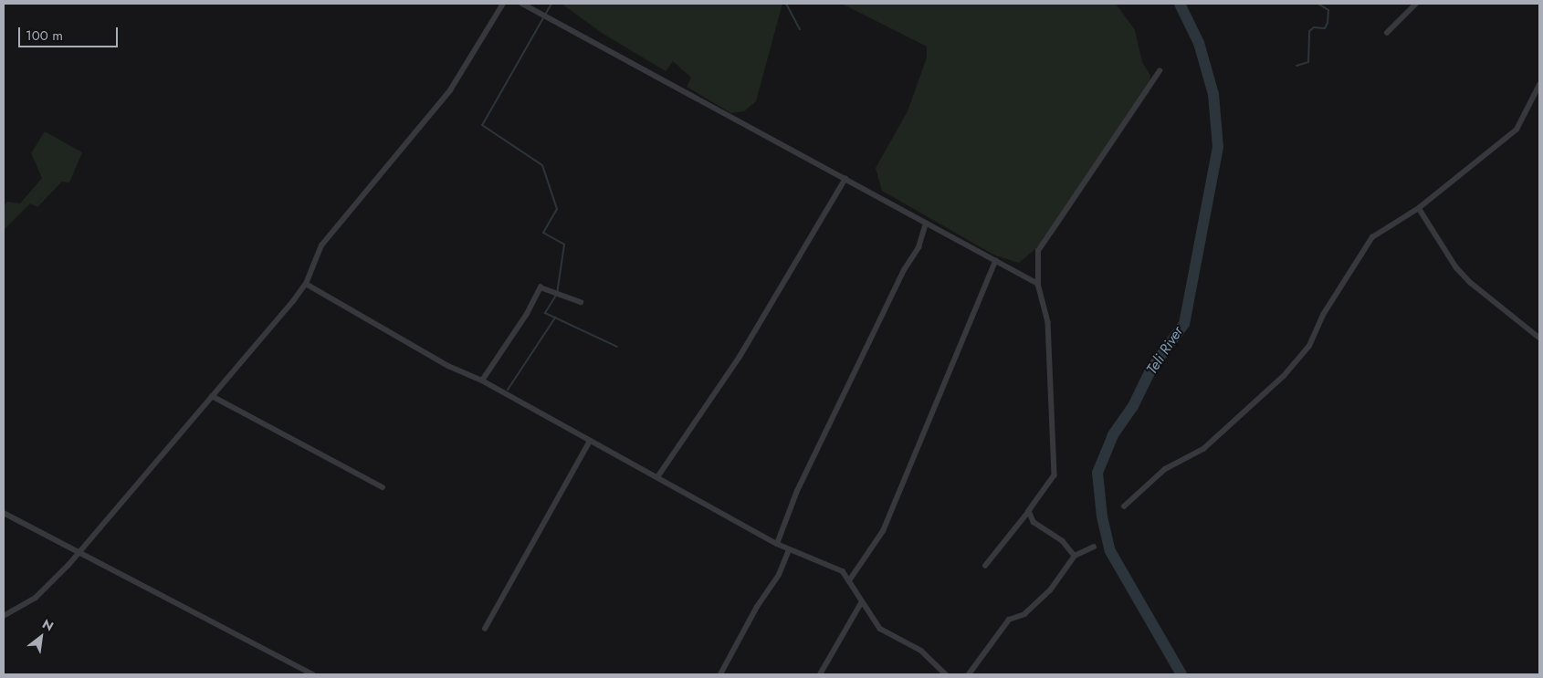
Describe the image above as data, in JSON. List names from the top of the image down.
{
  "water": ["Teli River"],
  "scale_bar": "100 m",
  "north": "top right"
}
